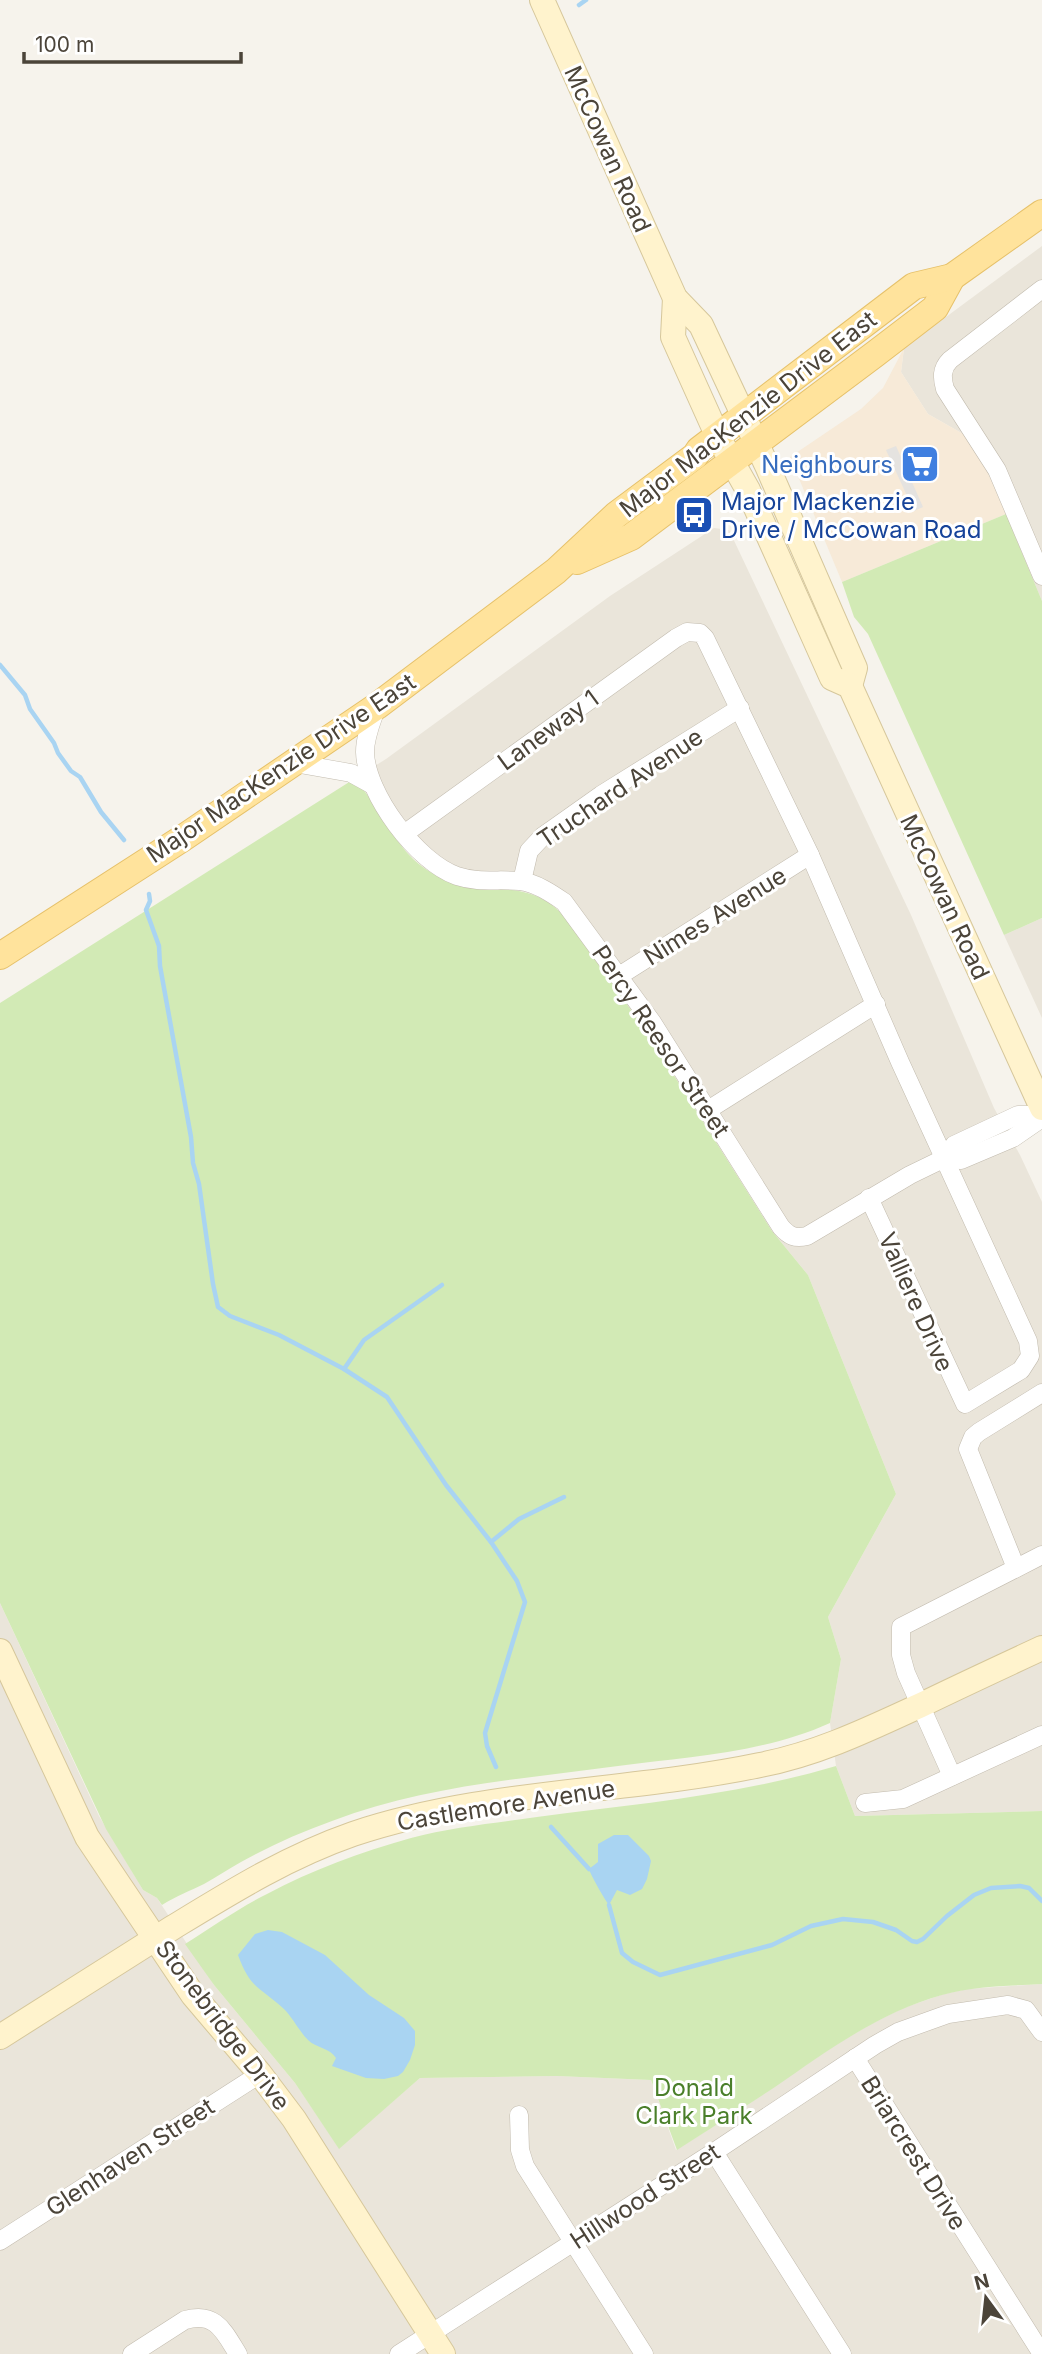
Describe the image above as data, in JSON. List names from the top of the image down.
{
  "streets": {
    "main road": ["Major MacKenzie Drive East"],
    "street": [
      "McCowan Road",
      "Laneway 1",
      "Truchard Avenue",
      "Nimes Avenue",
      "Percy Reesor Street",
      "Valliere Drive",
      "Castlemore Avenue",
      "Stonebridge Drive",
      "Briarcrest Drive",
      "Glenhaven Street",
      "Hillwood Street"
    ]
  },
  "crossings": [
    ["McCowan Road", "Major MacKenzie Drive East"],
    ["Major MacKenzie Drive East", "Percy Reesor Street"],
    ["Laneway 1", "Truchard Avenue"],
    ["Laneway 1", "Percy Reesor Street"],
    ["Truchard Avenue", "Percy Reesor Street"],
    ["Nimes Avenue", "Percy Reesor Street"],
    ["Percy Reesor Street", "Valliere Drive"],
    ["Castlemore Avenue", "Stonebridge Drive"],
    ["Stonebridge Drive", "Glenhaven Street"],
    ["Stonebridge Drive", "Hillwood Street"],
    ["Briarcrest Drive", "Hillwood Street"]
  ],
  "parks": ["Donald Clark Park"],
  "places": {
    "supermarket": ["Neighbours"],
    "bus stop": ["Major Mackenzie Drive / McCowan Road"]
  },
  "scale_bar": "100 m",
  "north": "top"
}
